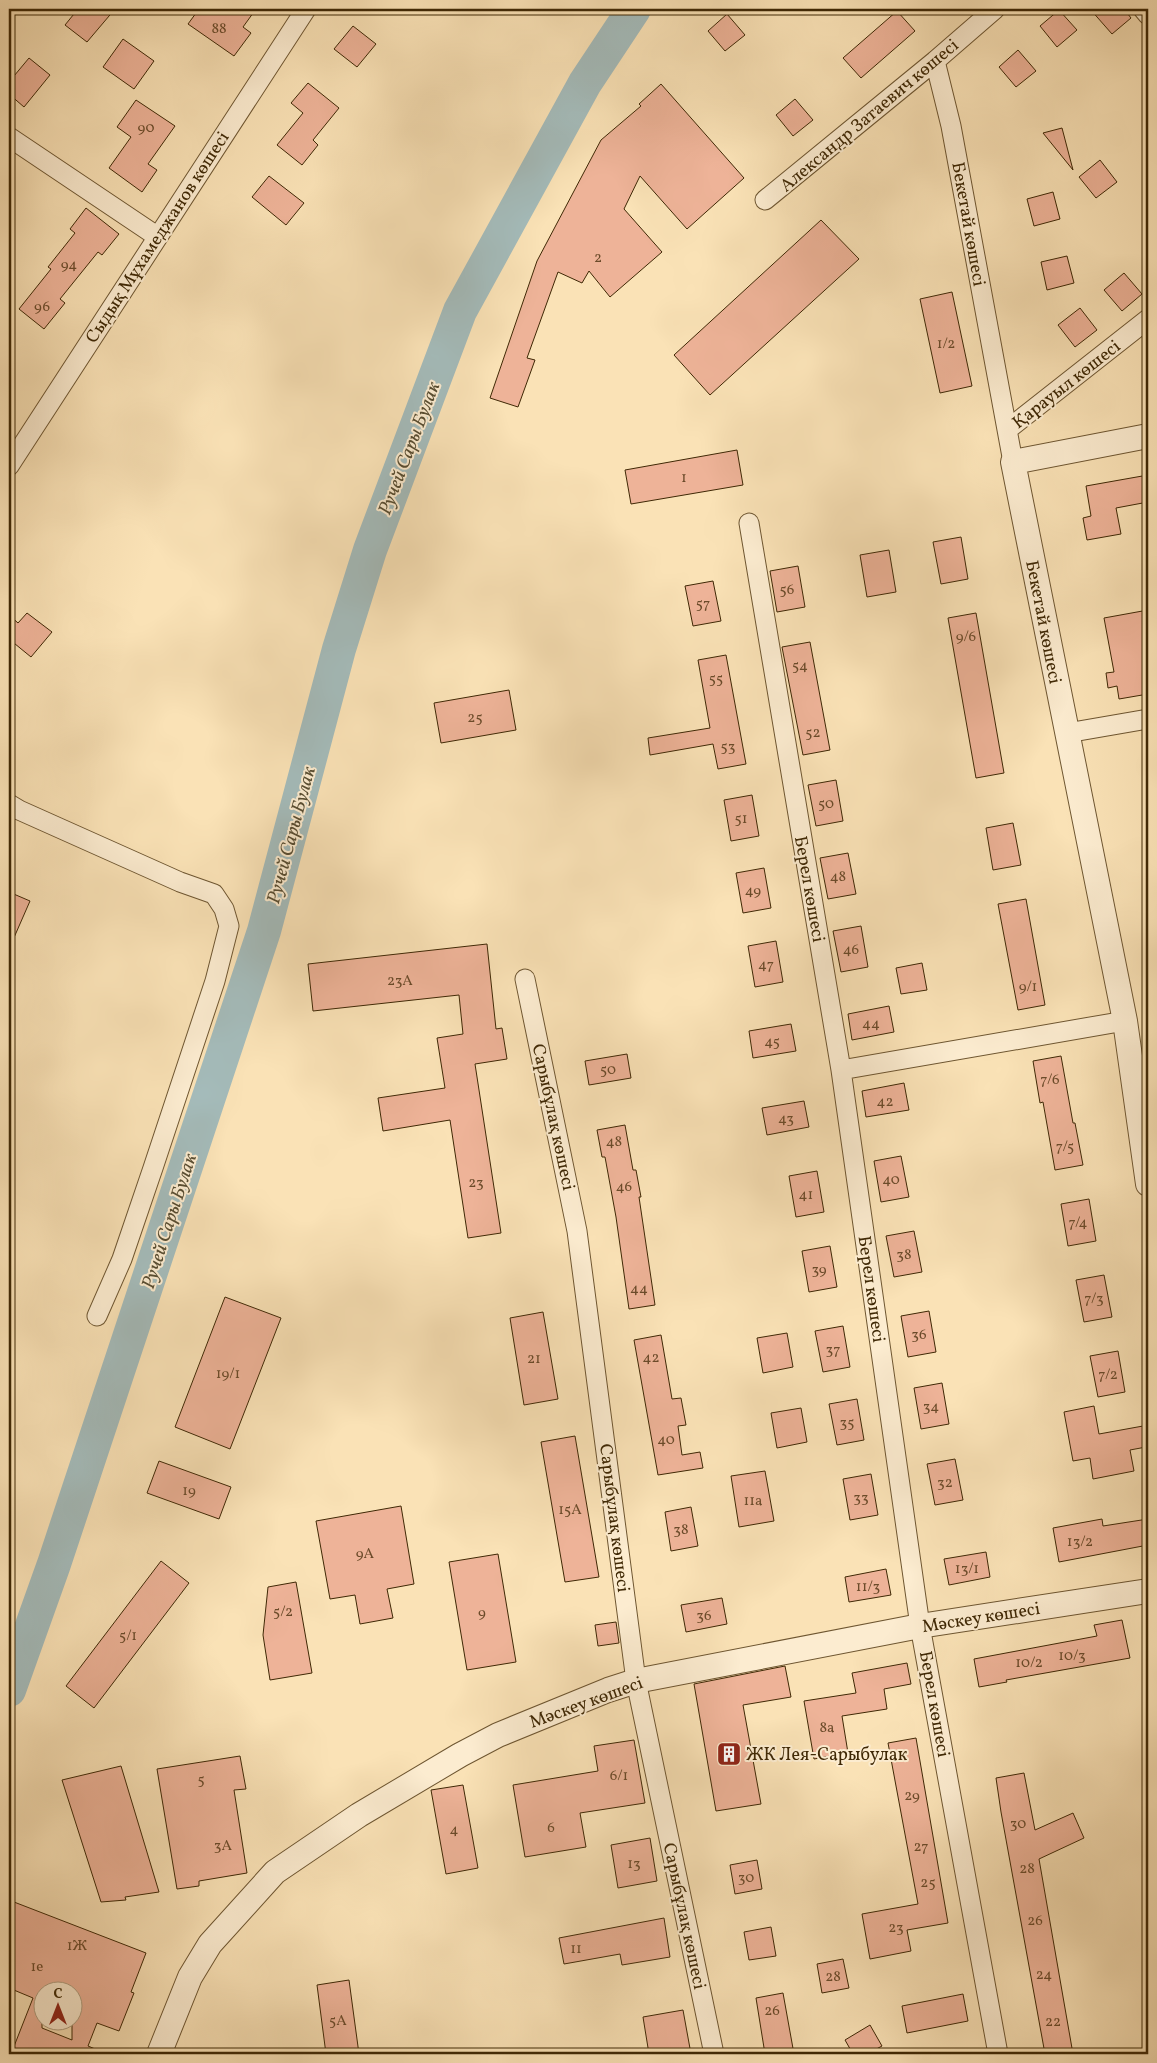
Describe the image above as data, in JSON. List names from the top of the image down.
{
  "streets": {
    "street": [
      "Александр Затаевич көшесі",
      "Бекетай көшесі",
      "Сыдық Мұхамеджанов көшесі",
      "Қарауыл көшесі",
      "Берел көшесі",
      "Сарыбұлақ көшесі",
      "Мәскеу көшесі"
    ]
  },
  "crossings": [
    ["Александр Затаевич көшесі", "Бекетай көшесі"],
    ["Бекетай көшесі", "Қарауыл көшесі"],
    ["Берел көшесі", "Мәскеу көшесі"],
    ["Сарыбұлақ көшесі", "Мәскеу көшесі"]
  ],
  "water": ["Ручей Сары Булак"],
  "places": {
    "building": ["ЖК Лея-Сарыбулак"]
  },
  "house_numbers": [
    "88",
    "90",
    "2",
    "94",
    "96",
    "1/2",
    "1",
    "56",
    "57",
    "9/6",
    "54",
    "55",
    "25",
    "52",
    "53",
    "50",
    "51",
    "48",
    "49",
    "46",
    "47",
    "23А",
    "9/1",
    "44",
    "45",
    "50",
    "7/6",
    "42",
    "43",
    "48",
    "7/5",
    "40",
    "23",
    "46",
    "41",
    "7/4",
    "38",
    "39",
    "44",
    "7/3",
    "36",
    "37",
    "42",
    "21",
    "19/1",
    "7/2",
    "34",
    "35",
    "40",
    "32",
    "19",
    "33",
    "11а",
    "15А",
    "38",
    "13/2",
    "9А",
    "13/1",
    "11/3",
    "5/2",
    "9",
    "36",
    "5/1",
    "10/3",
    "10/2",
    "8а",
    "6/1",
    "5",
    "29",
    "30",
    "6",
    "4",
    "3А",
    "27",
    "13",
    "28",
    "30",
    "25",
    "26",
    "23",
    "1Ж",
    "11",
    "1е",
    "24",
    "28",
    "26",
    "5А",
    "22"
  ],
  "north": "top"
}
